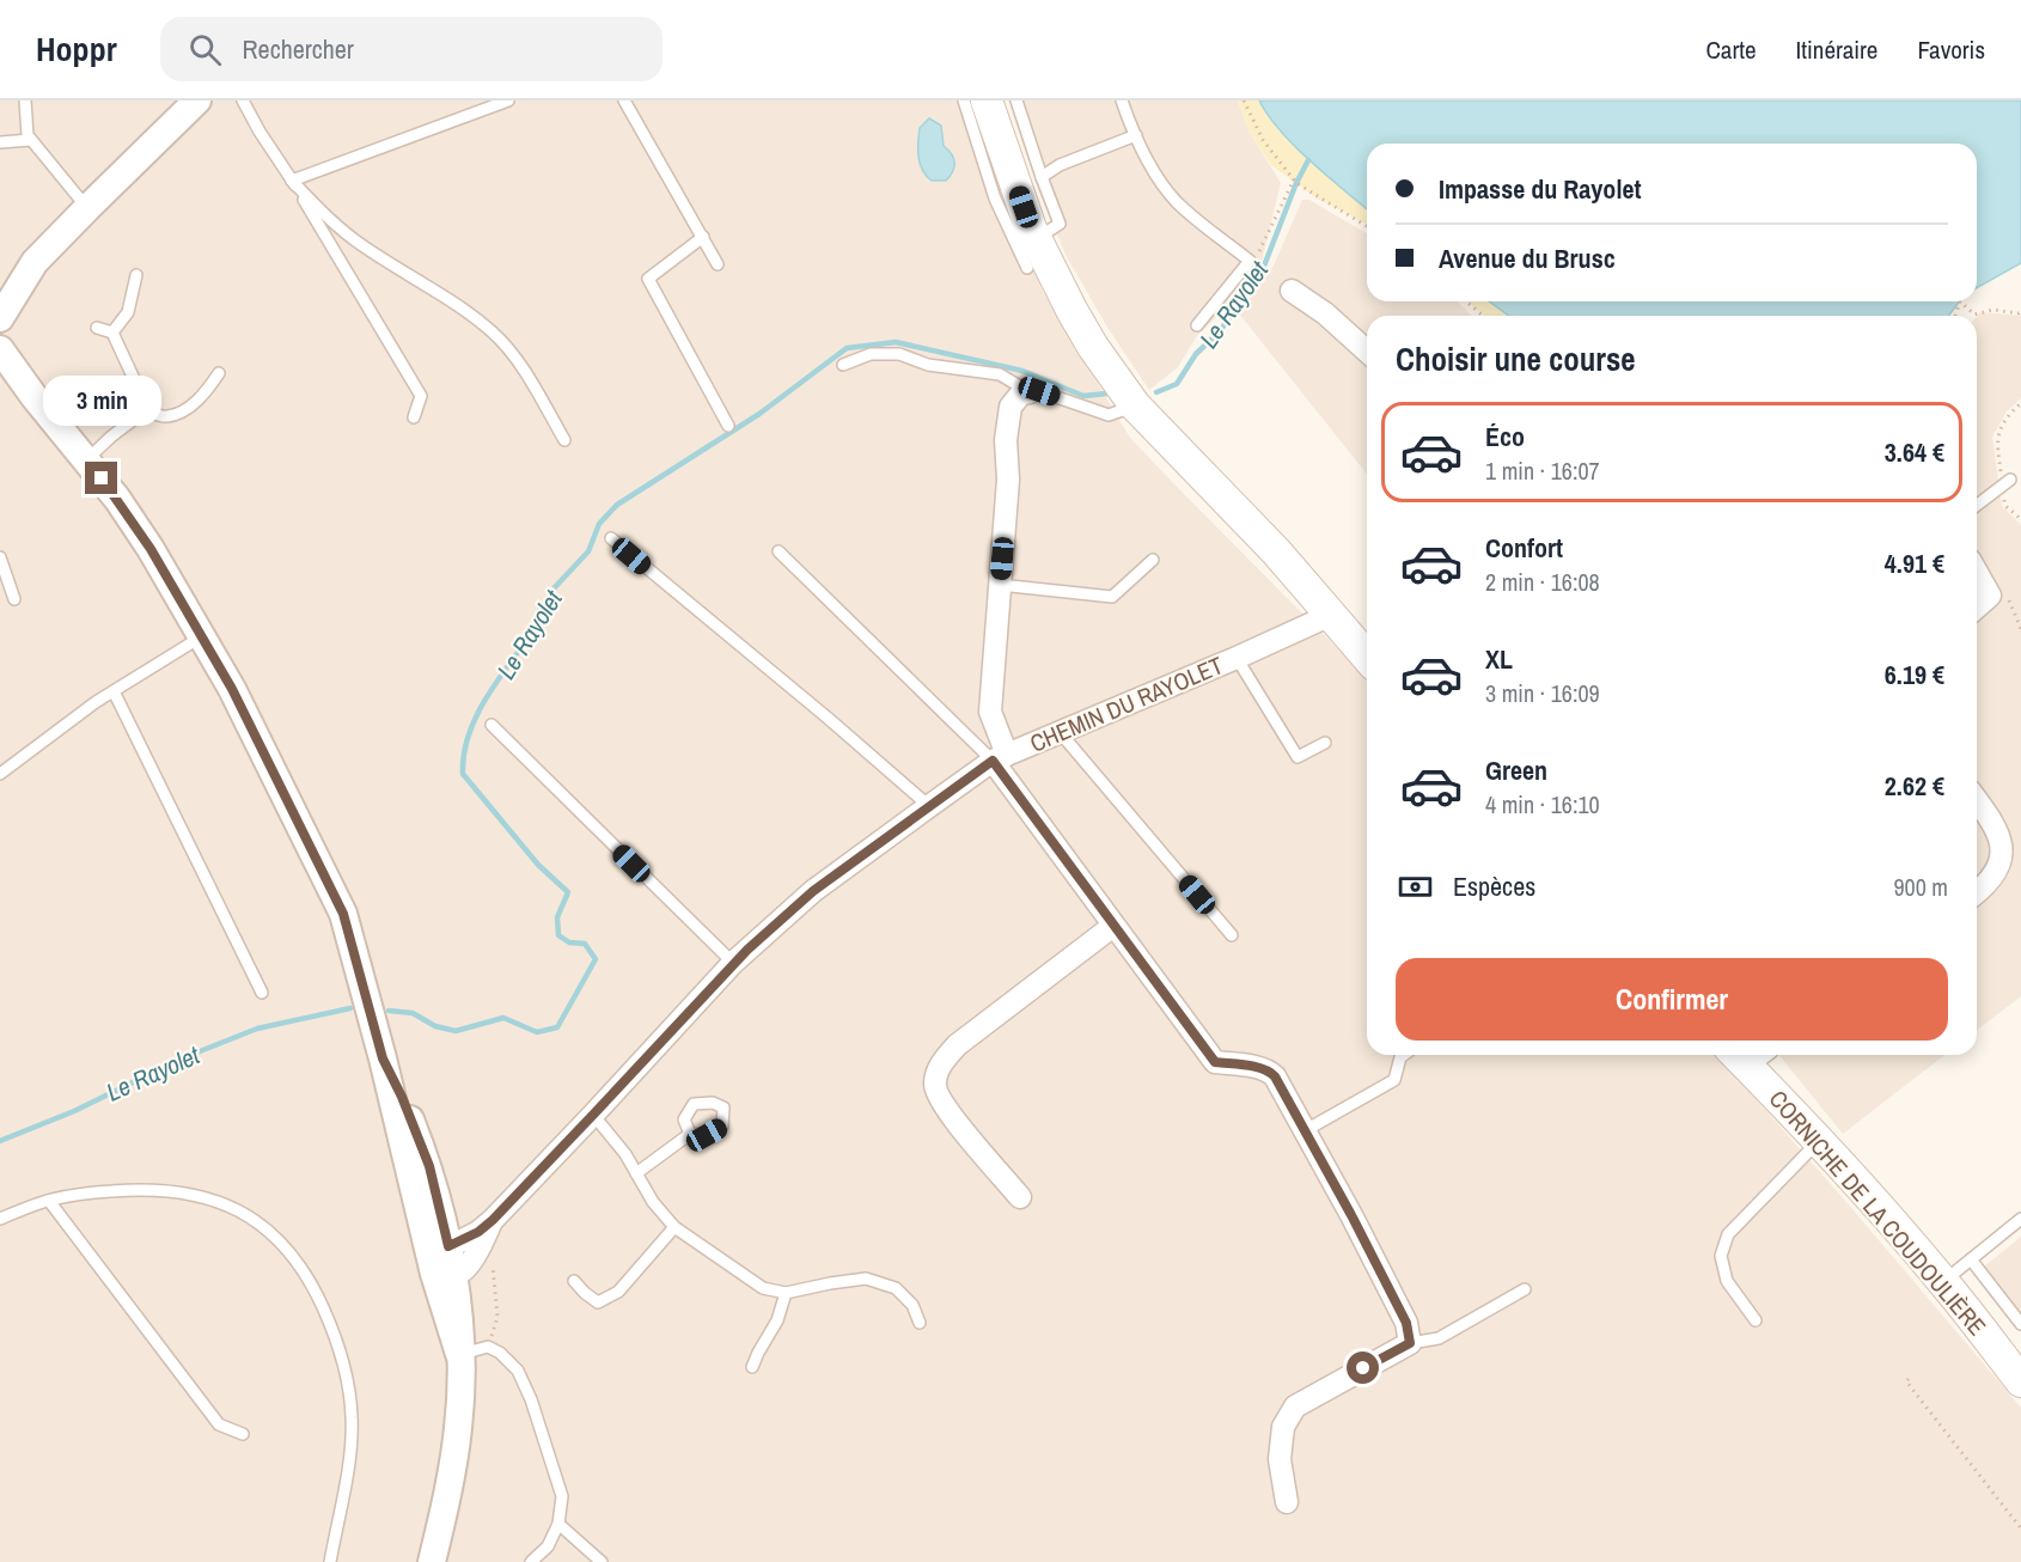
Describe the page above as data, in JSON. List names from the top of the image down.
{
  "streets": {
    "main road": ["CORNICHE DE LA COUDOULIÈRE"],
    "street": ["CHEMIN DU RAYOLET"]
  },
  "water": ["Le Rayolet"],
  "page": {
    "header": "Hoppr",
    "search": "Rechercher",
    "nav": ["Carte", "Itinéraire", "Favoris"],
    "banner": ["Impasse du Rayolet", "Avenue du Brusc"],
    "heading": "Choisir une course",
    "bubble": "3 min",
    "list": [
      {
        "name": "Éco",
        "note": "1 min · 16:07",
        "value": "3.64 €"
      },
      {
        "name": "Confort",
        "note": "2 min · 16:08",
        "value": "4.91 €"
      },
      {
        "name": "XL",
        "note": "3 min · 16:09",
        "value": "6.19 €"
      },
      {
        "name": "Green",
        "note": "4 min · 16:10",
        "value": "2.62 €"
      }
    ],
    "pay": ["Espèces", "900 m"],
    "buttons": "Confirmer"
  }
}
